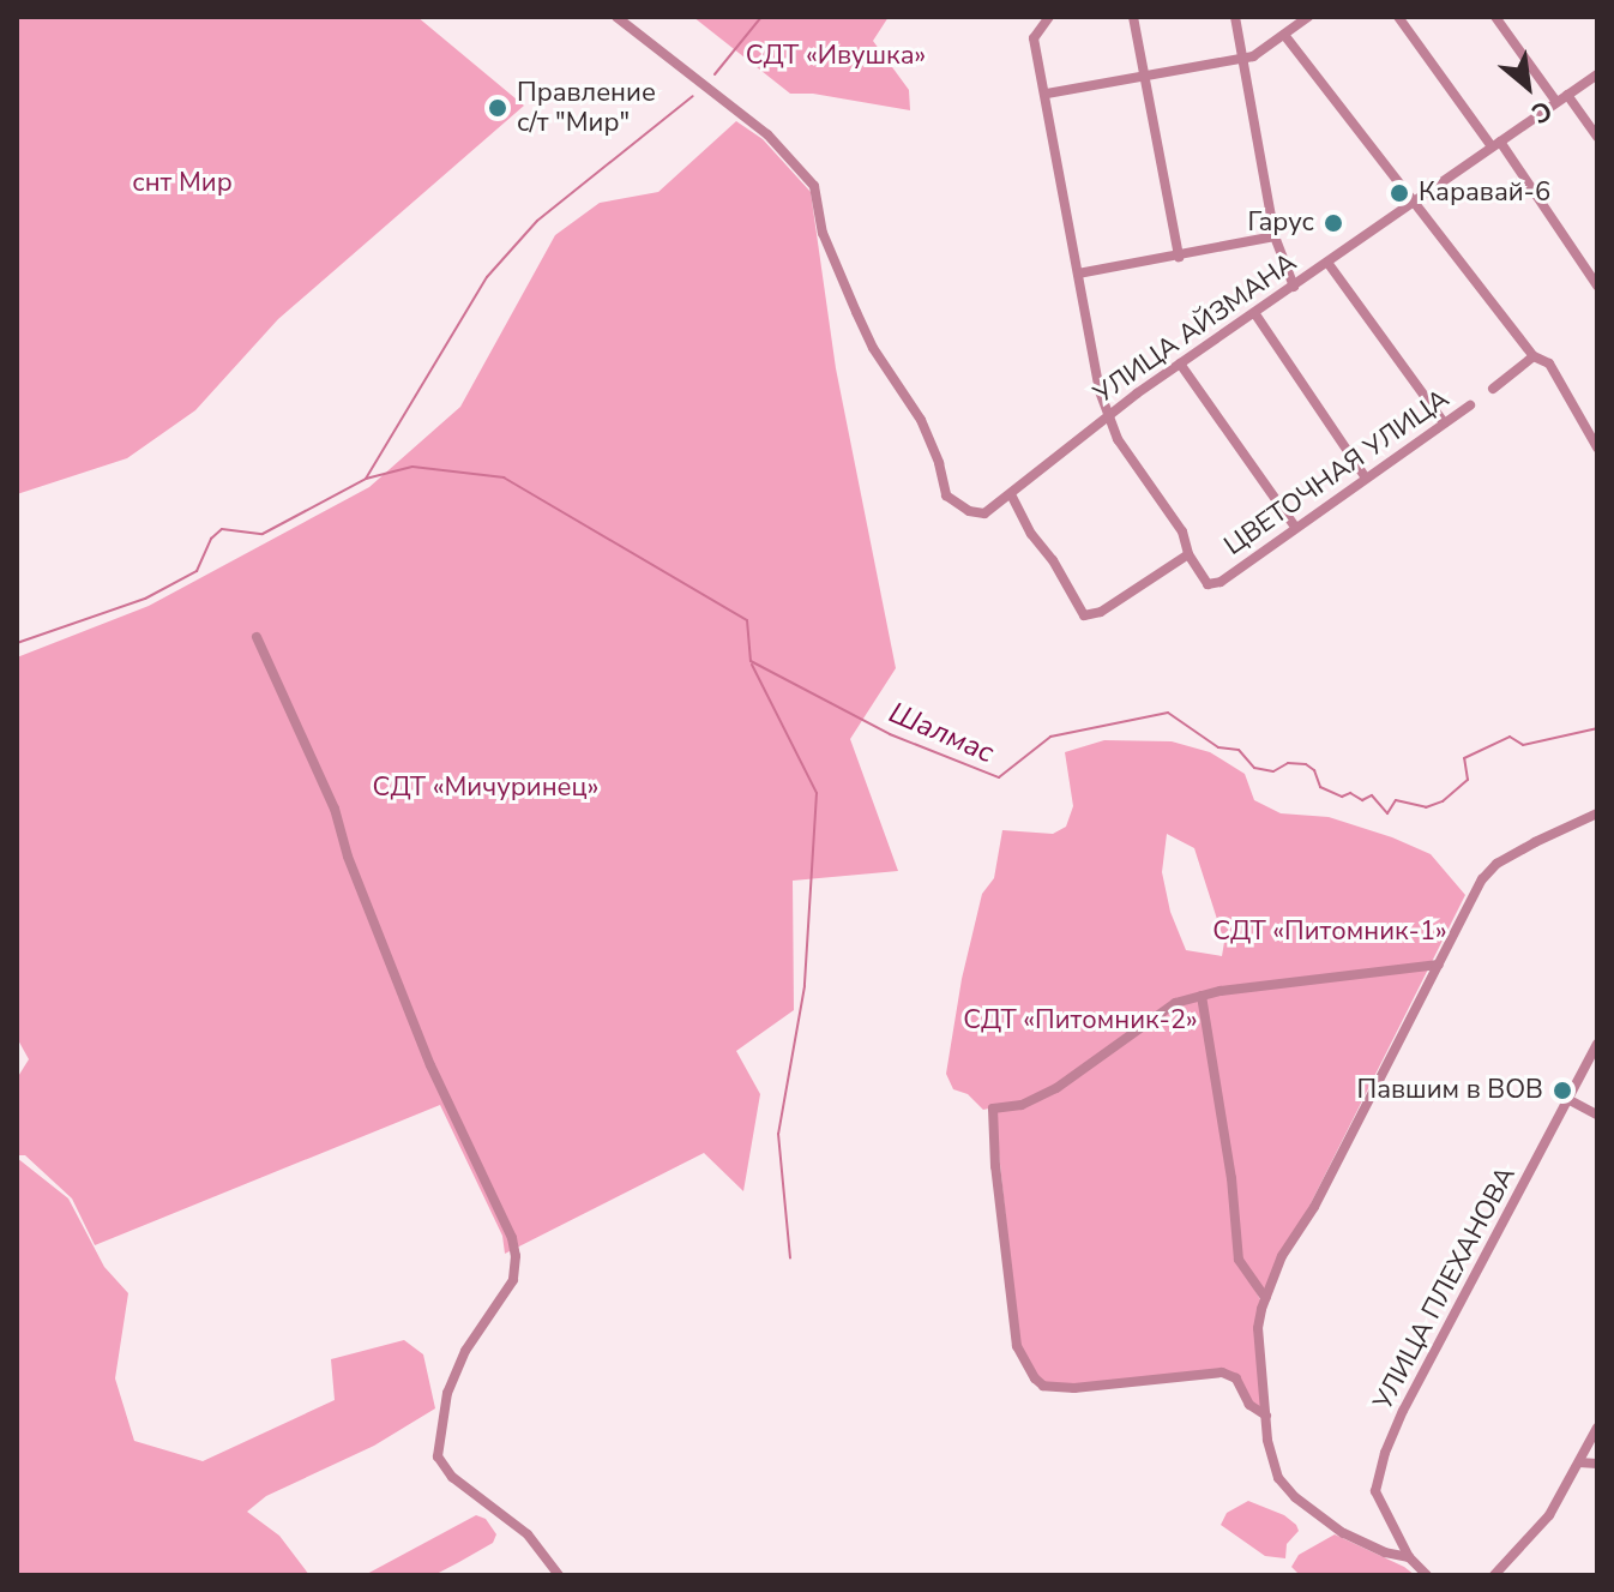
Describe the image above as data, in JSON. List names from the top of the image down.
{
  "streets": {
    "street": ["УЛИЦА АЙЗМАНА", "ЦВЕТОЧНАЯ УЛИЦА", "УЛИЦА ПЛЕХАНОВА"]
  },
  "water": ["Шалмас"],
  "parks": [
    "СДТ «Ивушка»",
    "снт Мир",
    "СДТ «Мичуринец»",
    "СДТ «Питомник-1»",
    "СДТ «Питомник-2»"
  ],
  "places": [
    "Правление с/т \"Мир\"",
    "Каравай-6",
    "Гарус",
    "Павшим в ВОВ"
  ],
  "north": "bottom right"
}
